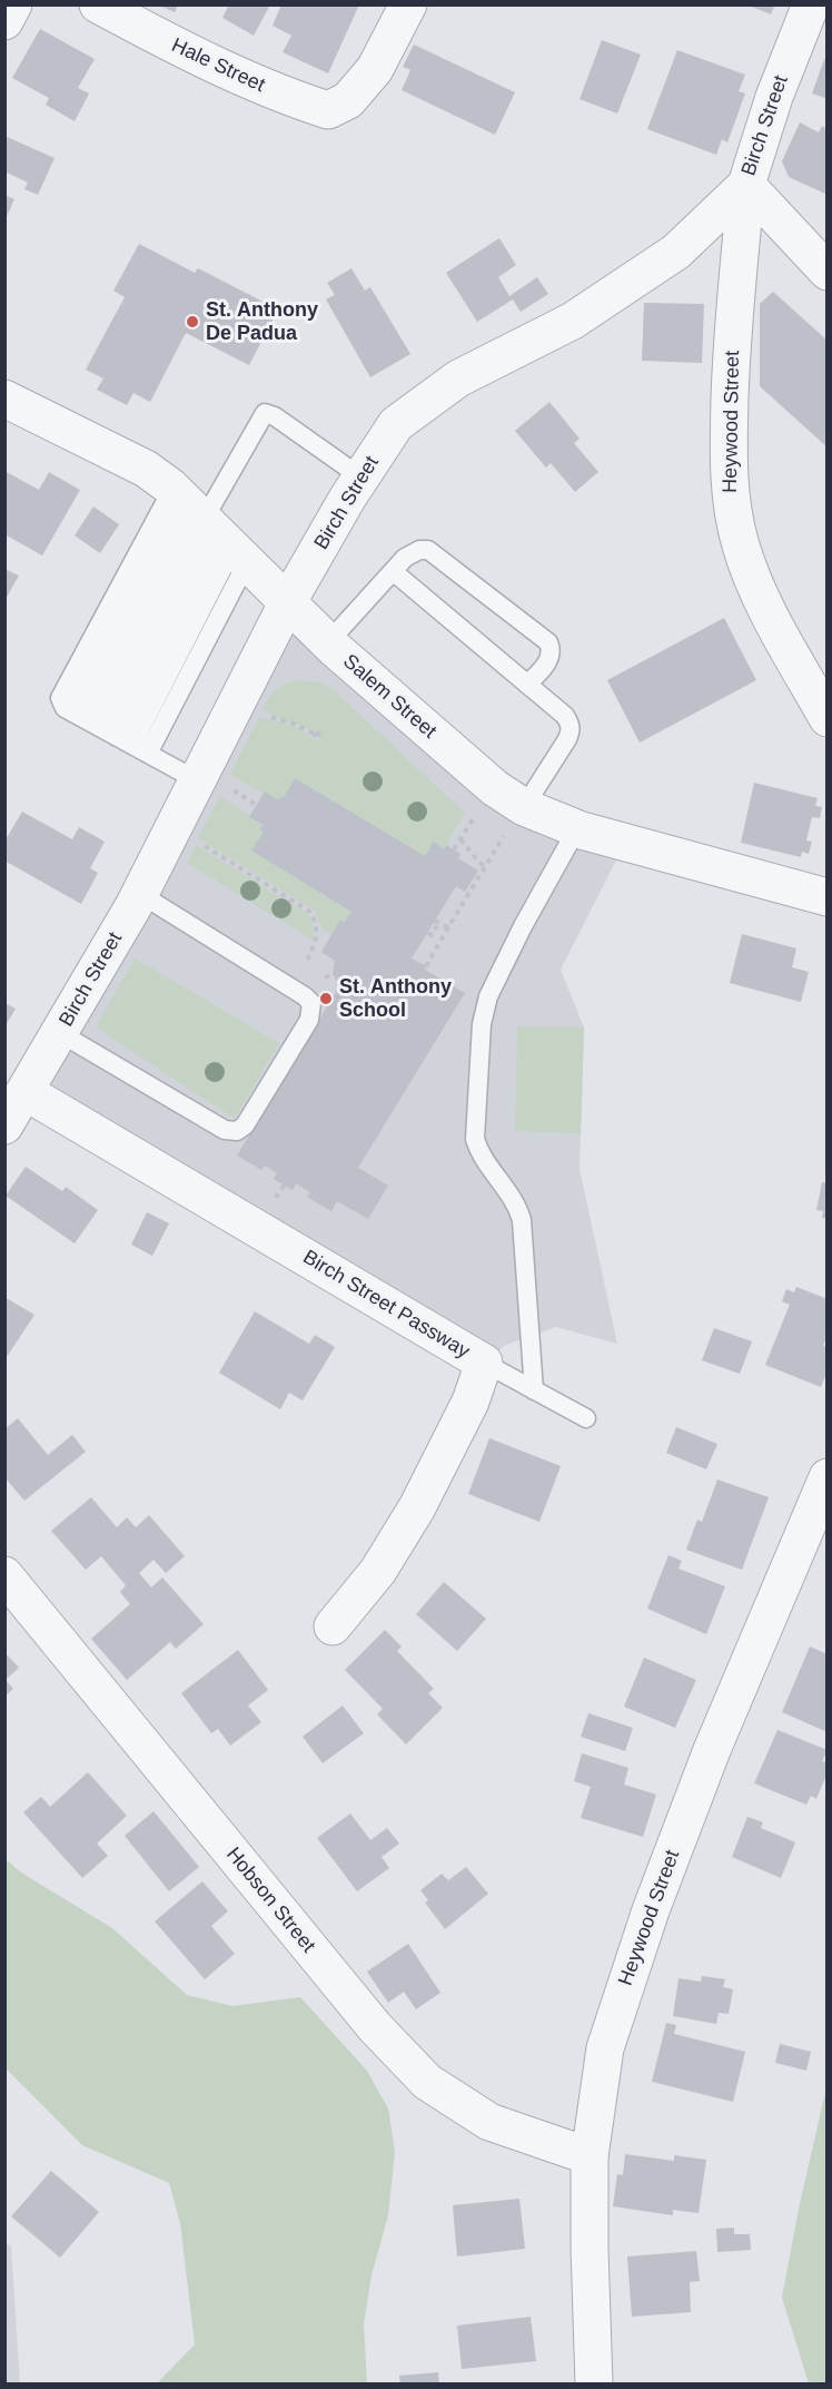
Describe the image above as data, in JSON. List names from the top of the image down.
{
  "streets": {
    "street": [
      "Hale Street",
      "Birch Street",
      "Heywood Street",
      "Salem Street",
      "Birch Street Passway",
      "Hobson Street"
    ]
  },
  "crossings": [
    ["Birch Street", "Heywood Street"],
    ["Birch Street", "Salem Street"],
    ["Birch Street", "Birch Street Passway"],
    ["Heywood Street", "Hobson Street"]
  ],
  "places": ["St. Anthony De Padua", "St. Anthony School"]
}
